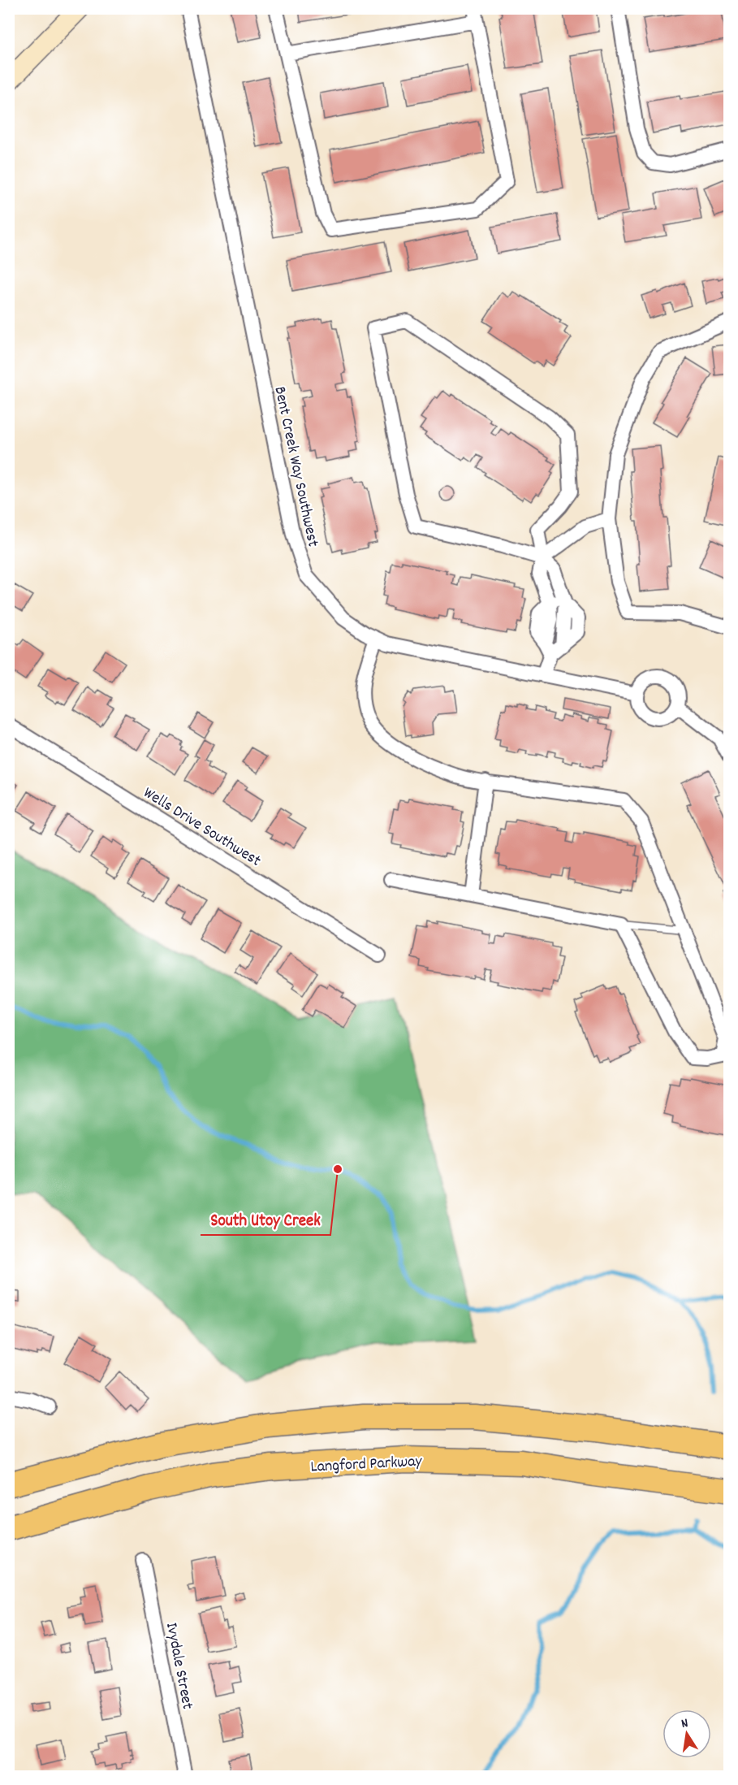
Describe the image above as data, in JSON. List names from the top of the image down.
{
  "streets": {
    "highway": ["Langford Parkway"],
    "street": ["Bent Creek Way Southwest", "Wells Drive Southwest", "Ivydale Street"]
  },
  "places": ["South Utoy Creek"],
  "north": "top"
}
